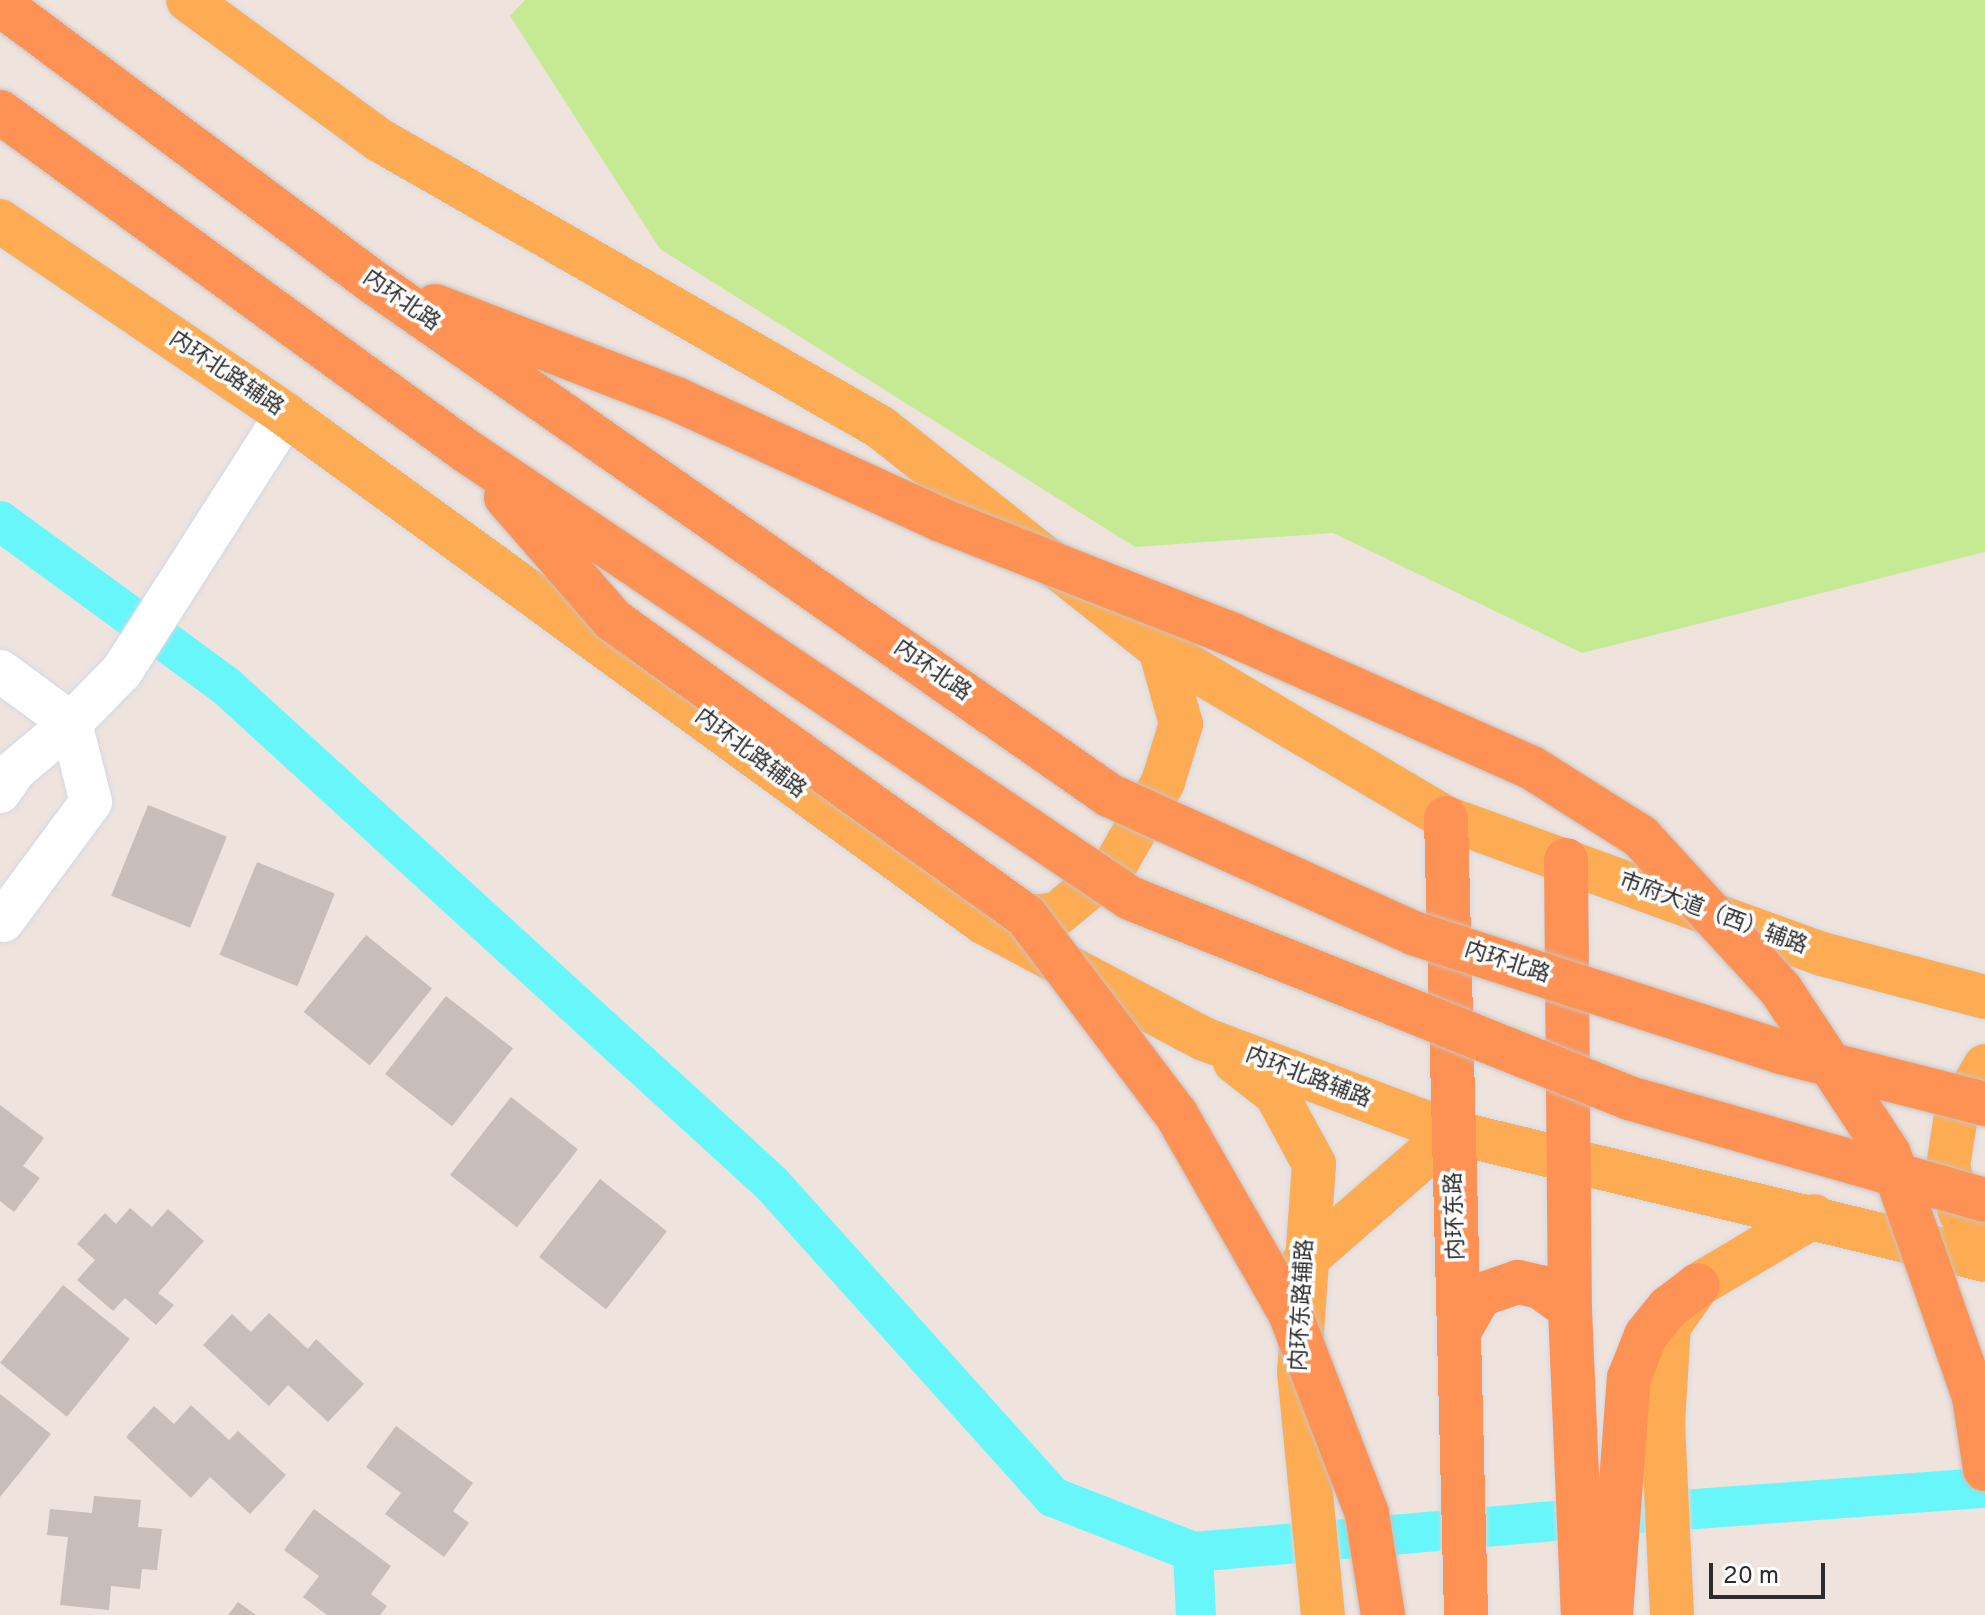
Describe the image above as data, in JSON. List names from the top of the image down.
{
  "streets": {
    "highway": ["内环北路", "内环东路"],
    "main road": ["内环北路辅路", "市府大道（西）辅路", "内环东路辅路"]
  },
  "crossings": [
    ["内环北路辅路", "内环东路"],
    ["内环北路辅路", "内环东路辅路"],
    ["市府大道（西）辅路", "内环东路"]
  ],
  "scale_bar": "20 m"
}
